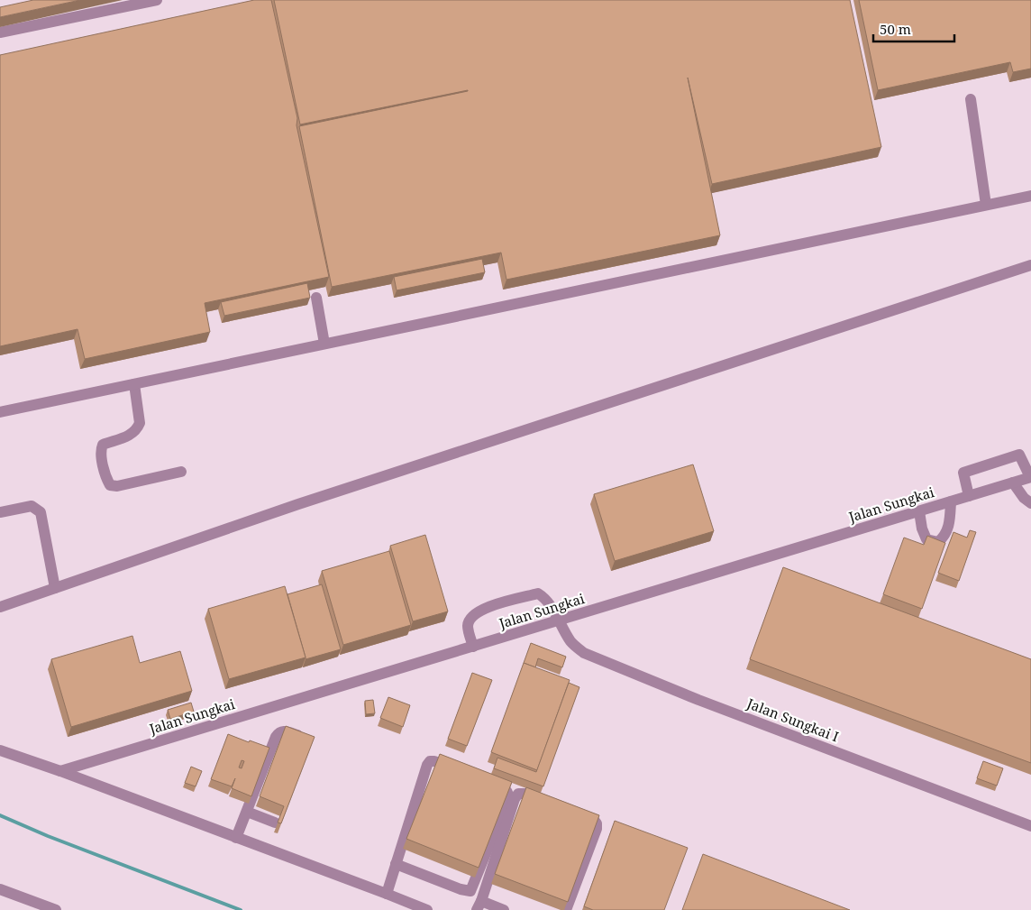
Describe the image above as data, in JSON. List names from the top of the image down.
{
  "streets": {
    "street": ["Jalan Sungkai", "Jalan Sungkai I"]
  },
  "crossings": [
    ["Jalan Sungkai", "Jalan Sungkai I"]
  ],
  "scale_bar": "50 m"
}
